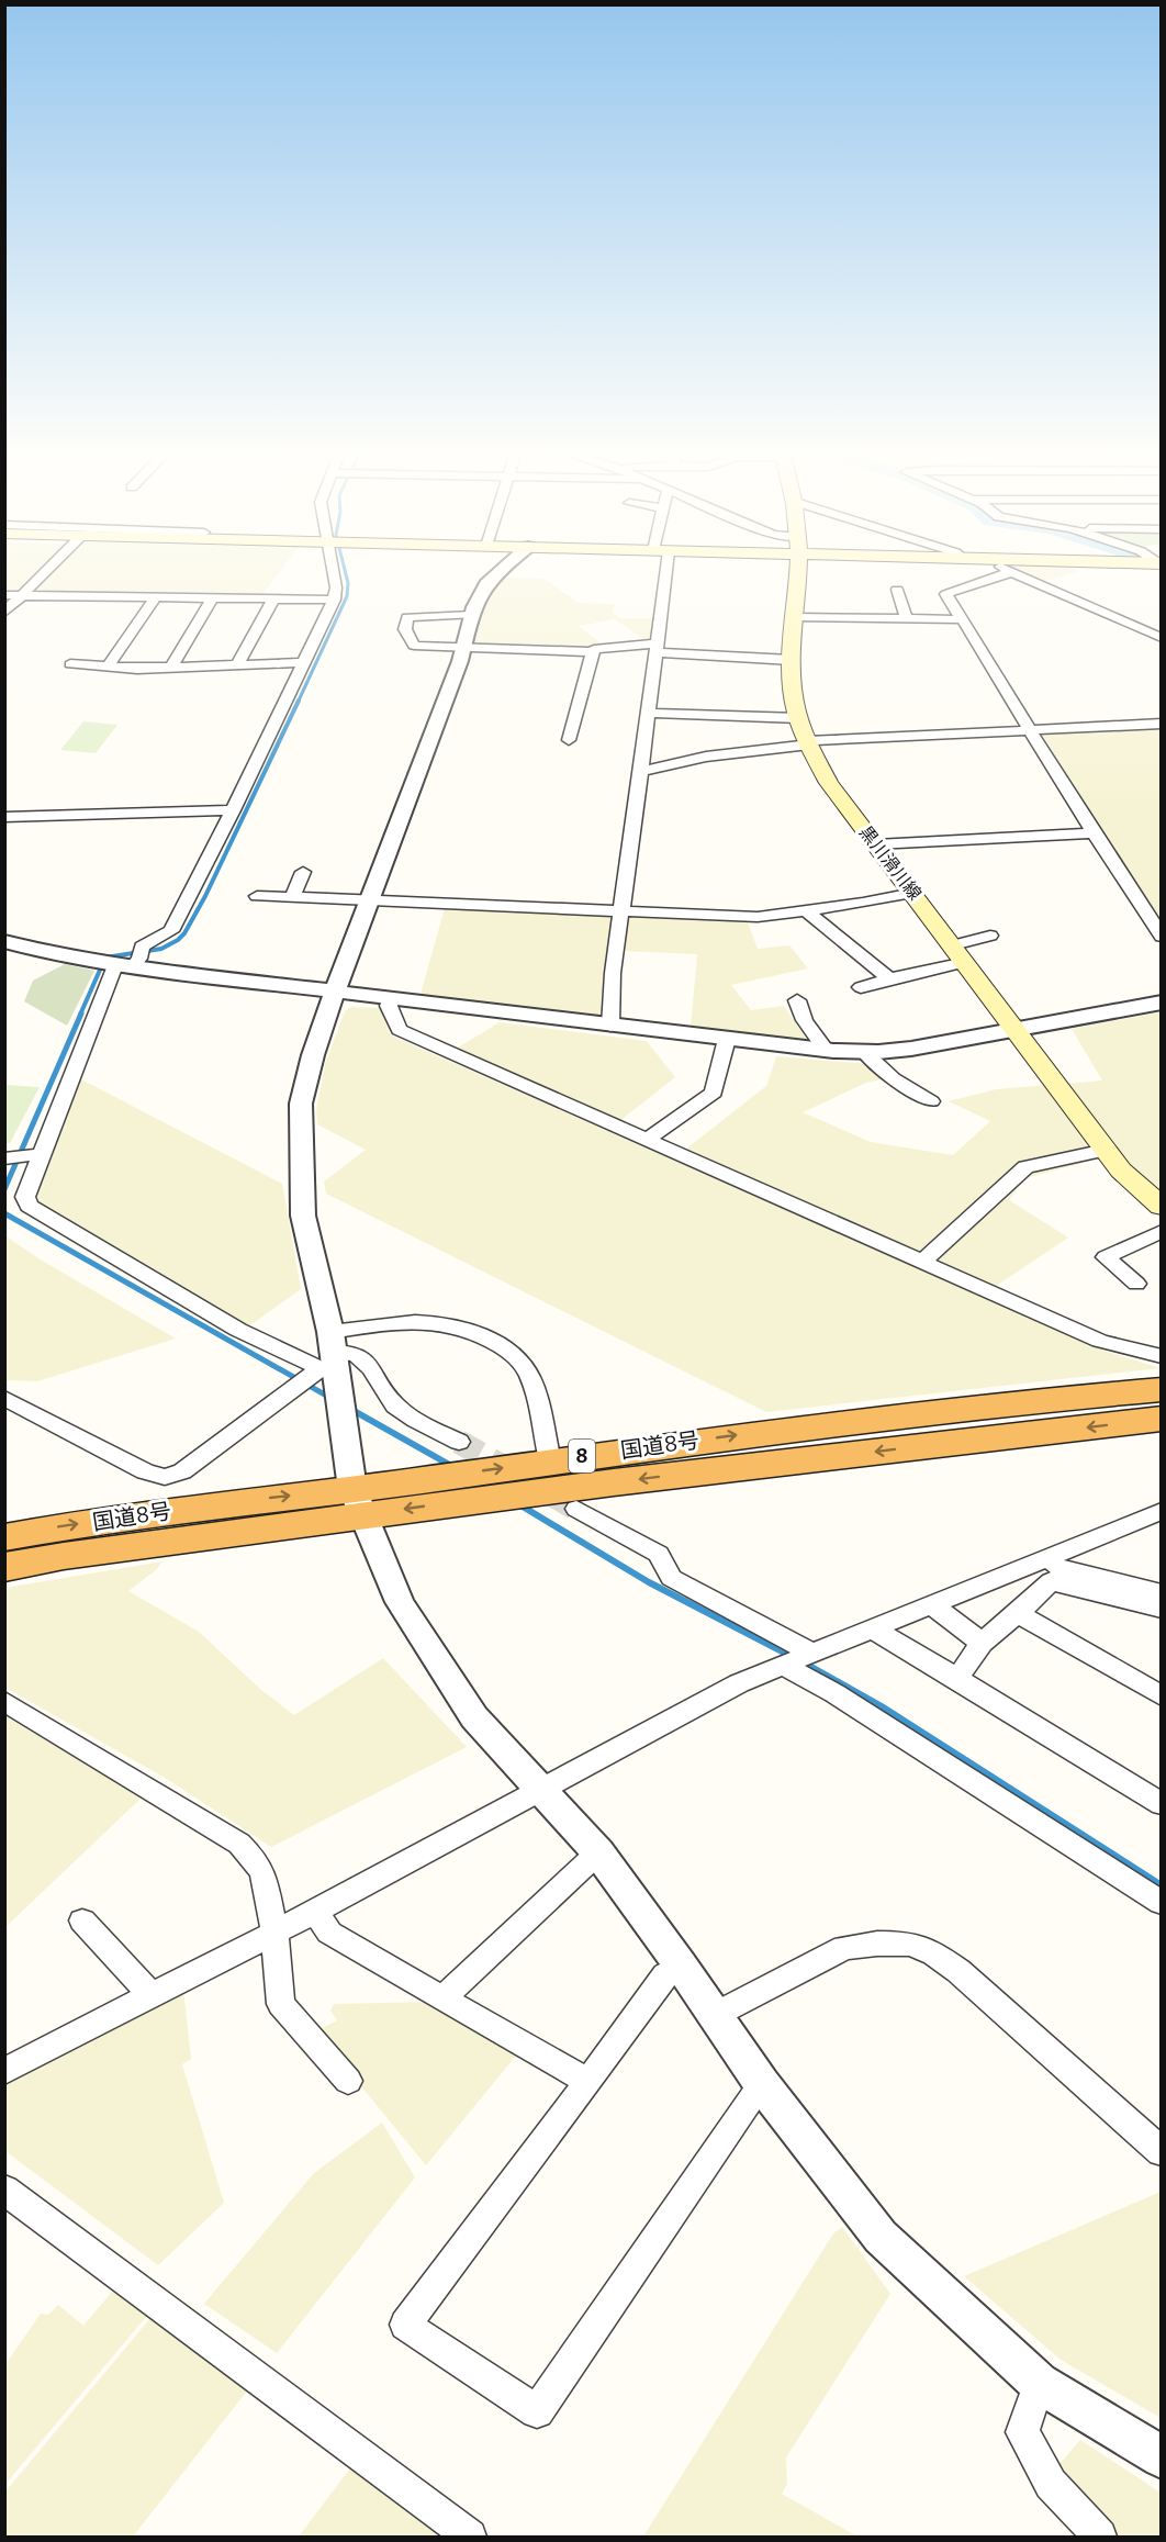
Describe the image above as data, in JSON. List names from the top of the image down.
{
  "streets": {
    "highway": ["国道8号", "8"],
    "main road": ["黒川滑川線"]
  }
}
